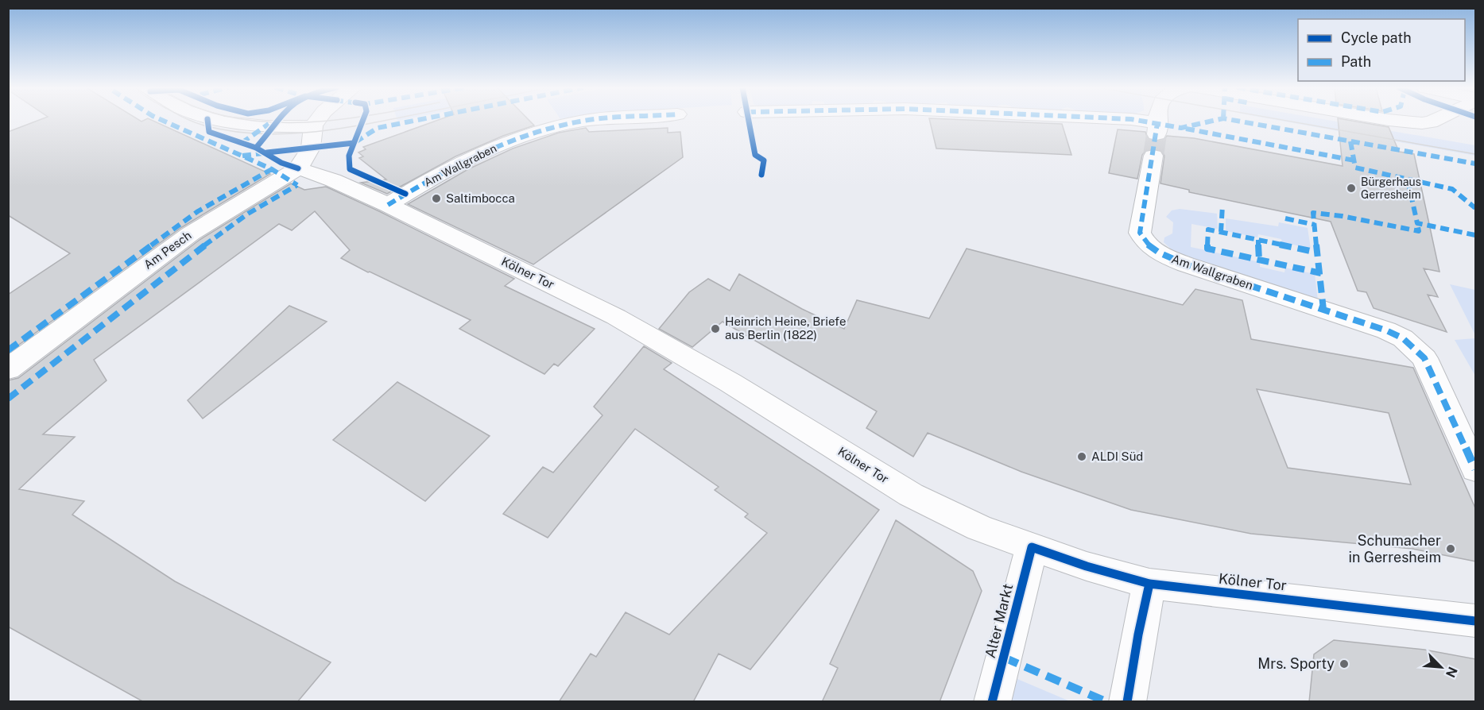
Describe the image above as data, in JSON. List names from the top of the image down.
{
  "streets": {
    "street": [
      "Am Wallgraben",
      "Am Pesch",
      "Kölner Tor",
      "Alter Markt"
    ]
  },
  "crossings": [
    ["Am Wallgraben", "Kölner Tor"],
    ["Am Pesch", "Kölner Tor"],
    ["Kölner Tor", "Alter Markt"]
  ],
  "places": [
    "Bürgerhaus Gerresheim",
    "Saltimbocca",
    "Heinrich Heine, Briefe aus Berlin (1822)",
    "ALDI Süd",
    "Schumacher in Gerresheim",
    "Mrs. Sporty"
  ],
  "legend": ["Cycle path", "Path"],
  "north": "bottom right"
}
